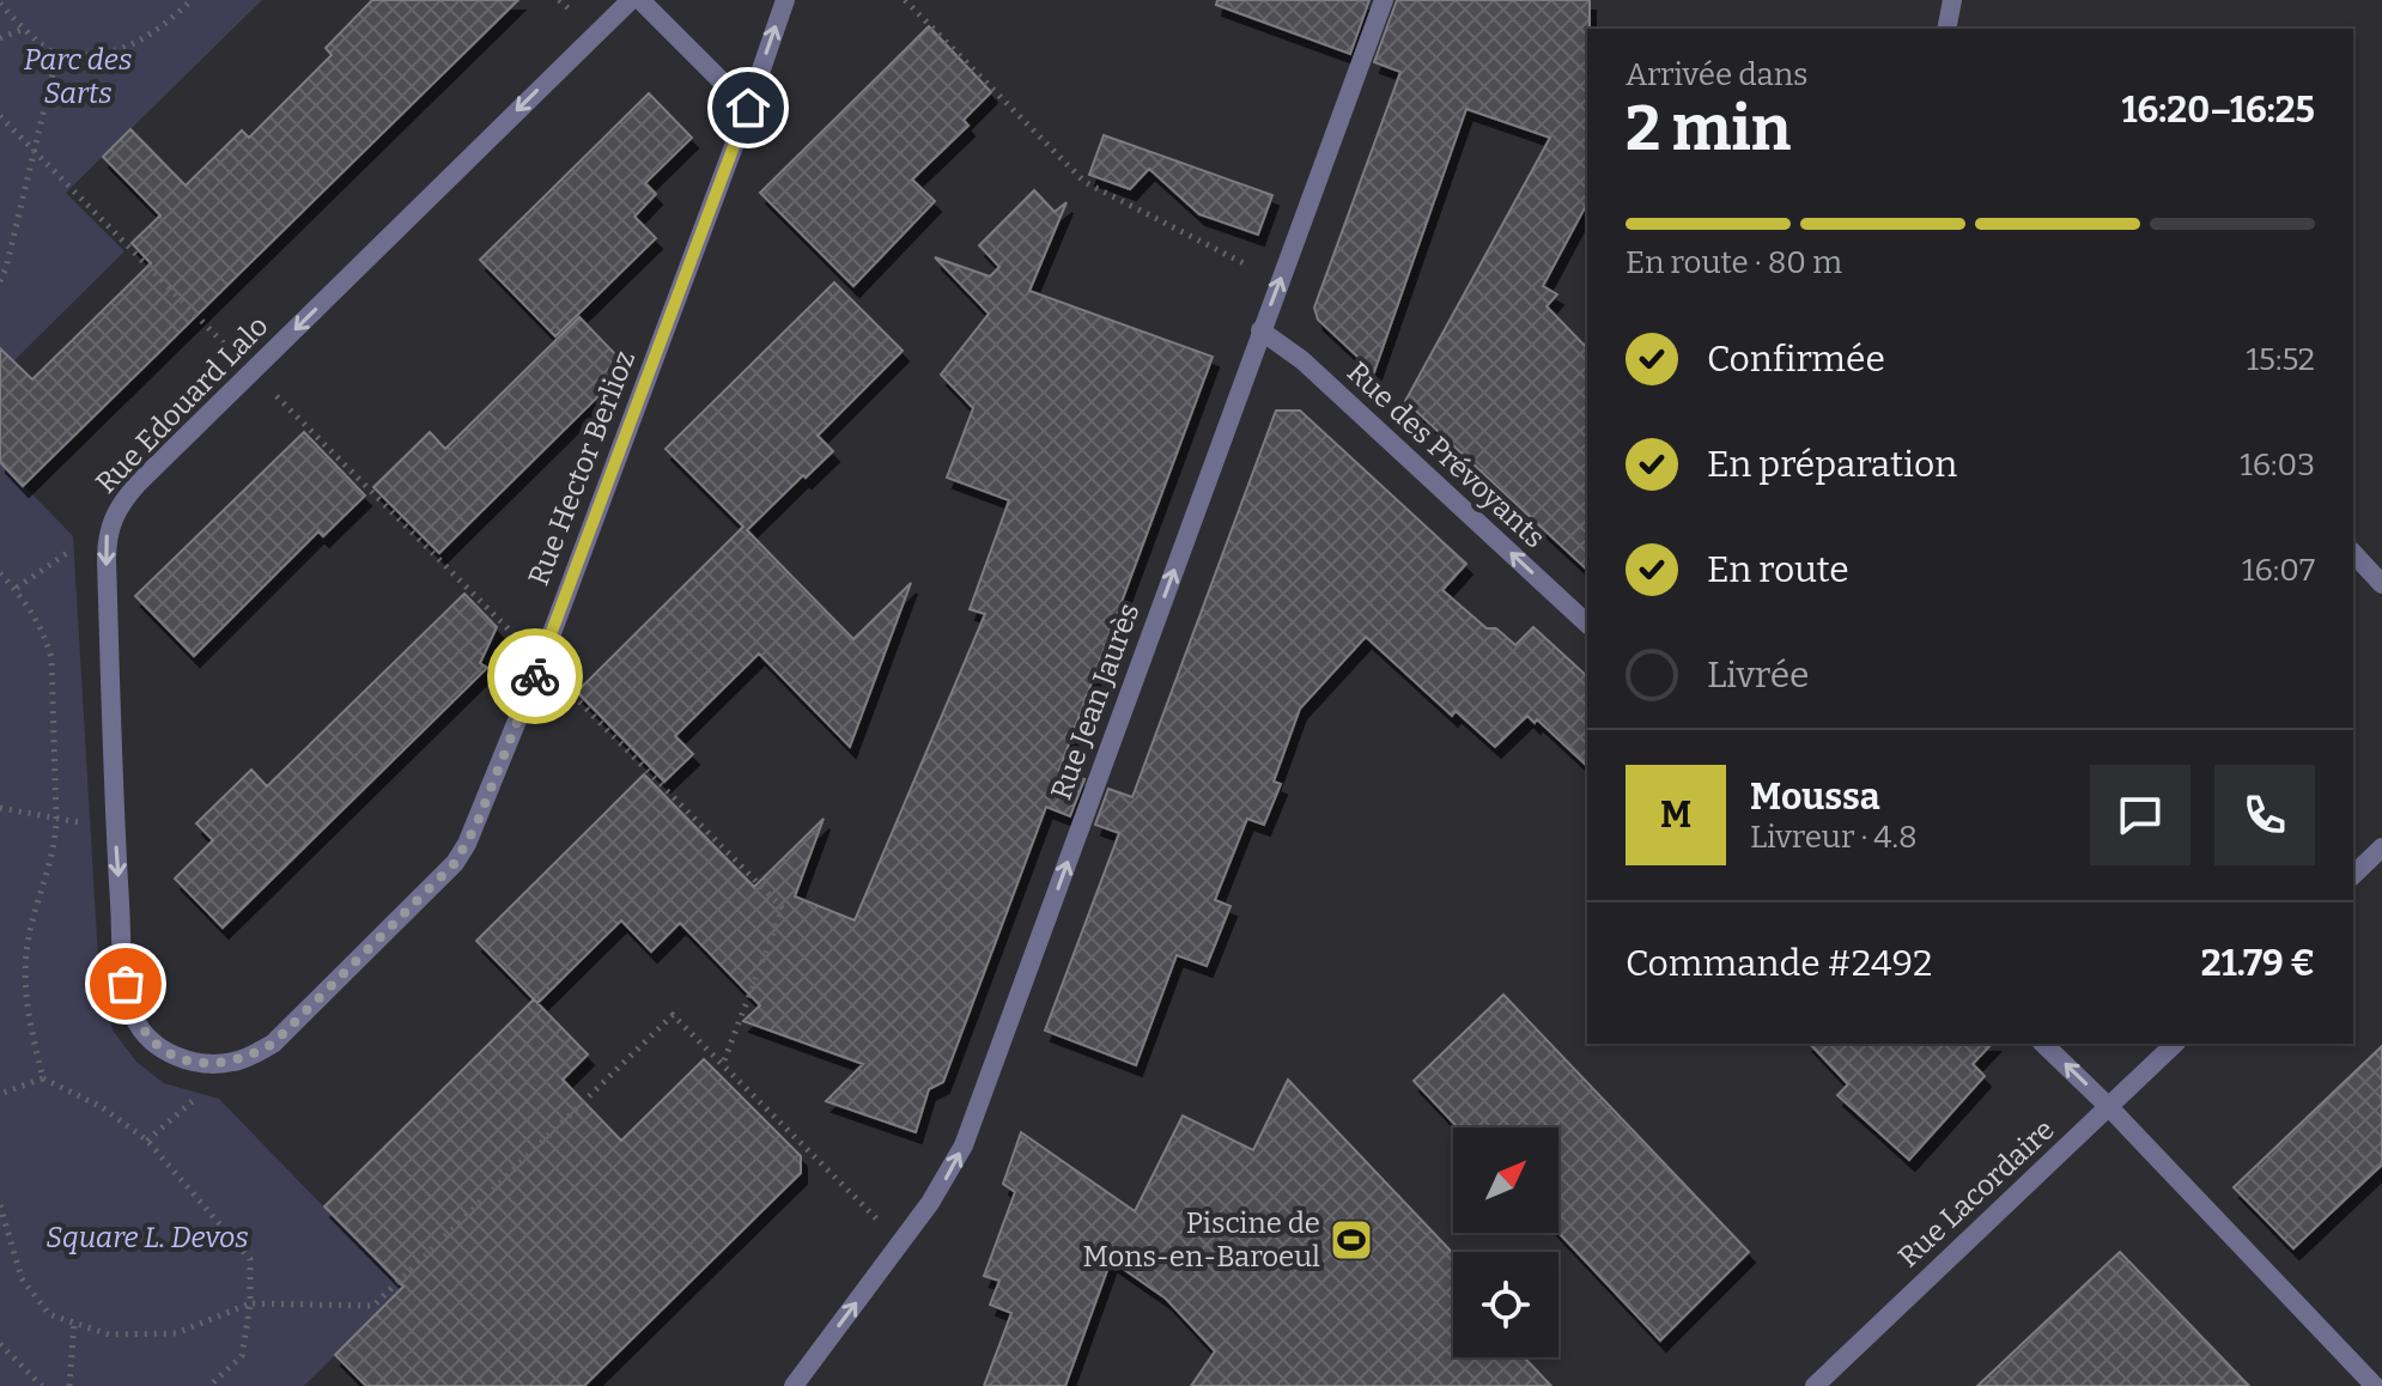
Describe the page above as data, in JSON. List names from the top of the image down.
{
  "streets": {
    "street": [
      "Rue Edouard Lalo",
      "Rue des Prévoyants",
      "Rue Hector Berlioz",
      "Rue Jean Jaurès",
      "Rue Lacordaire"
    ]
  },
  "crossings": [
    ["Rue Edouard Lalo", "Rue Hector Berlioz"],
    ["Rue des Prévoyants", "Rue Jean Jaurès"]
  ],
  "one_way": ["Rue Edouard Lalo", "Rue des Prévoyants", "Rue Jean Jaurès"],
  "parks": ["Parc des Sarts", "Square L. Devos"],
  "places": {
    "sports": ["Piscine de Mons-en-Baroeul"]
  },
  "north": "top right",
  "page": {
    "heading": ["2 min", "Arrivée dans", "16:20–16:25"],
    "panel": [
      "Moussa",
      "Livreur · 4.8",
      "Commande #2492",
      "21.79 €"
    ],
    "bar": "En route · 80 m",
    "list": [
      ["Confirmée", "15:52"],
      ["En préparation", "16:03"],
      ["En route", "16:07"],
      "Livrée"
    ],
    "round": "M"
  }
}
